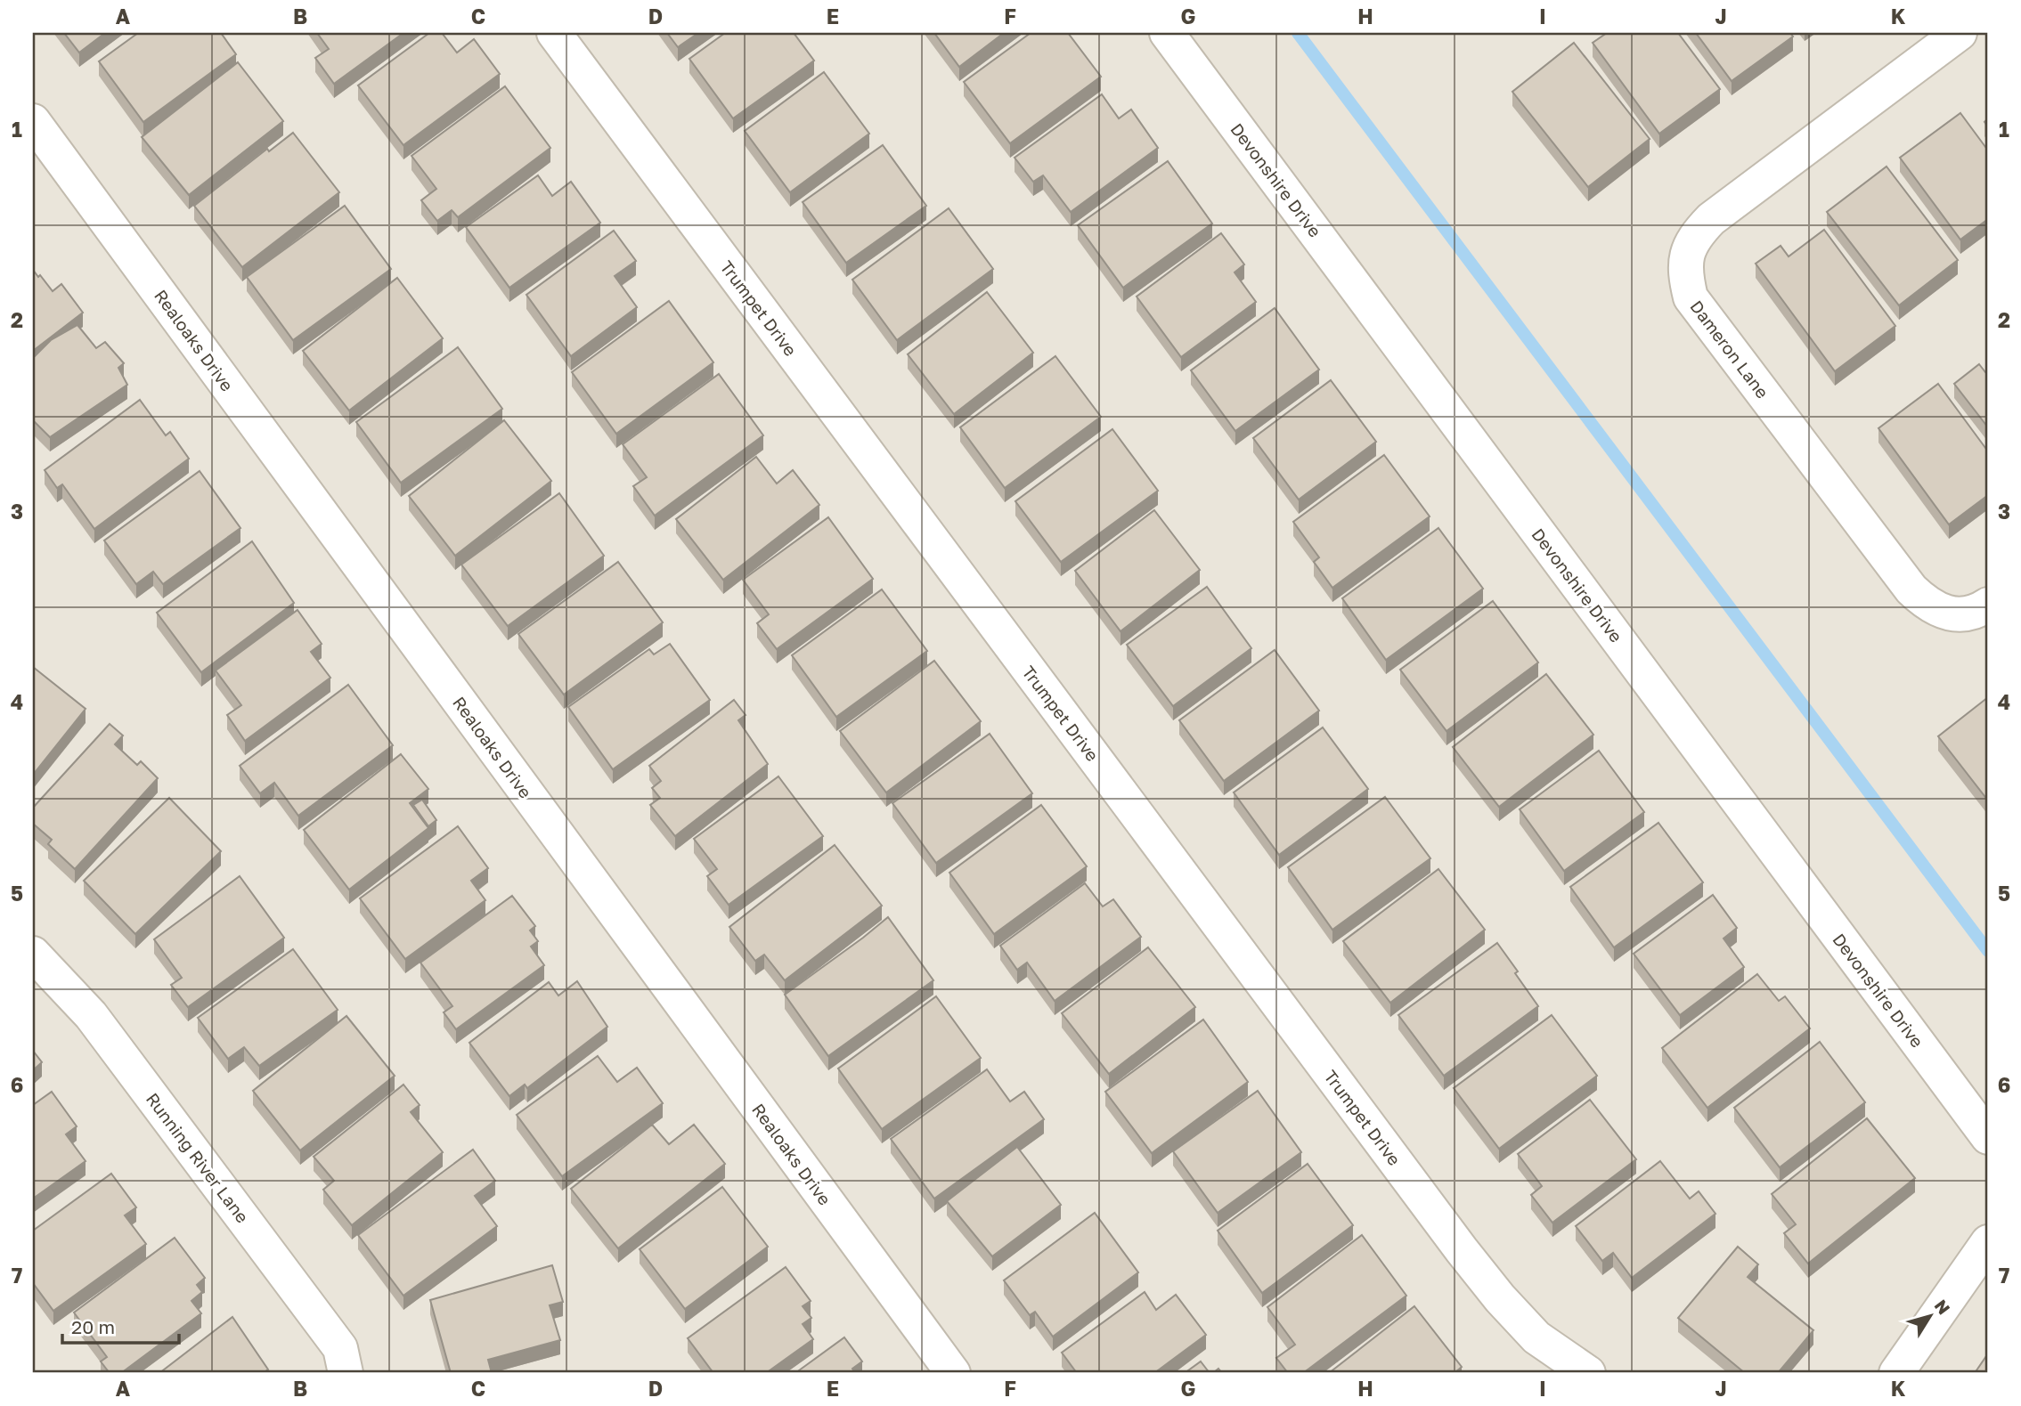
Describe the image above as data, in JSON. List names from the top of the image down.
{
  "streets": {
    "street": [
      "Devonshire Drive",
      "Trumpet Drive",
      "Realoaks Drive",
      "Dameron Lane",
      "Running River Lane"
    ]
  },
  "scale_bar": "20 m",
  "north": "top right",
  "grid": {
    "columns": [
      "A",
      "B",
      "C",
      "D",
      "E",
      "F",
      "G",
      "H",
      "I",
      "J",
      "K"
    ],
    "rows": [
      "1",
      "2",
      "3",
      "4",
      "5",
      "6",
      "7"
    ]
  }
}
